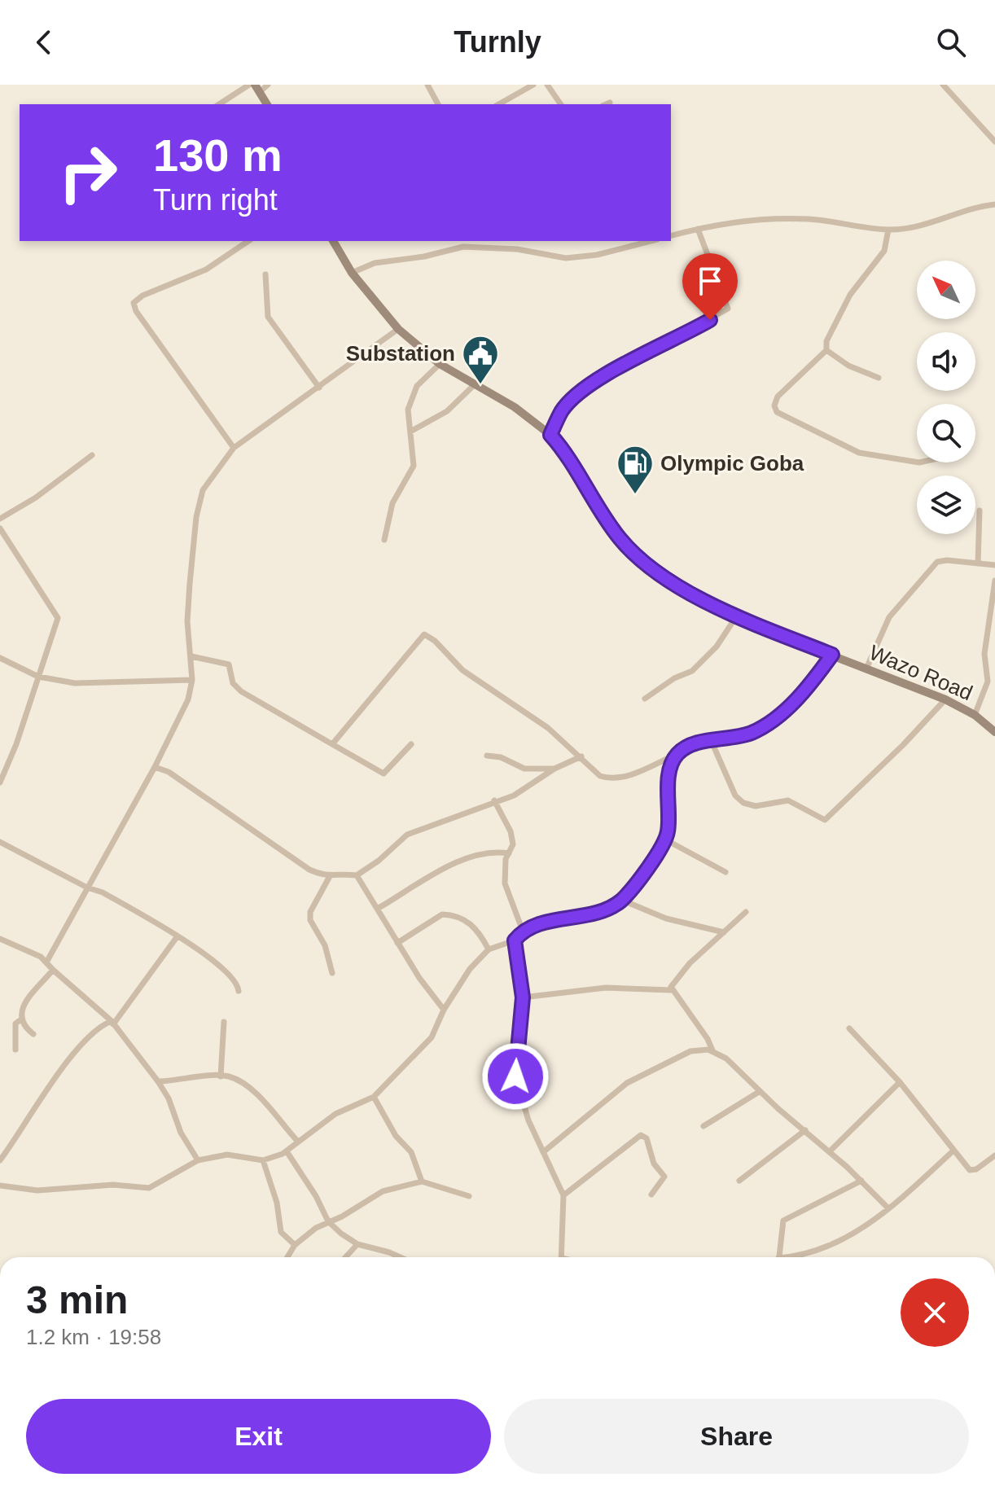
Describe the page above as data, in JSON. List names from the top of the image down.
{
  "streets": {
    "main road": ["Wazo Road"]
  },
  "places": {
    "public building": ["Substation"],
    "fuel station": ["Olympic Goba"]
  },
  "north": "top left",
  "page": {
    "header": "Turnly",
    "turn": ["130 m", "Turn right"],
    "heading": ["3 min", "1.2 km · 19:58"],
    "buttons": ["Exit", "Share"]
  }
}
